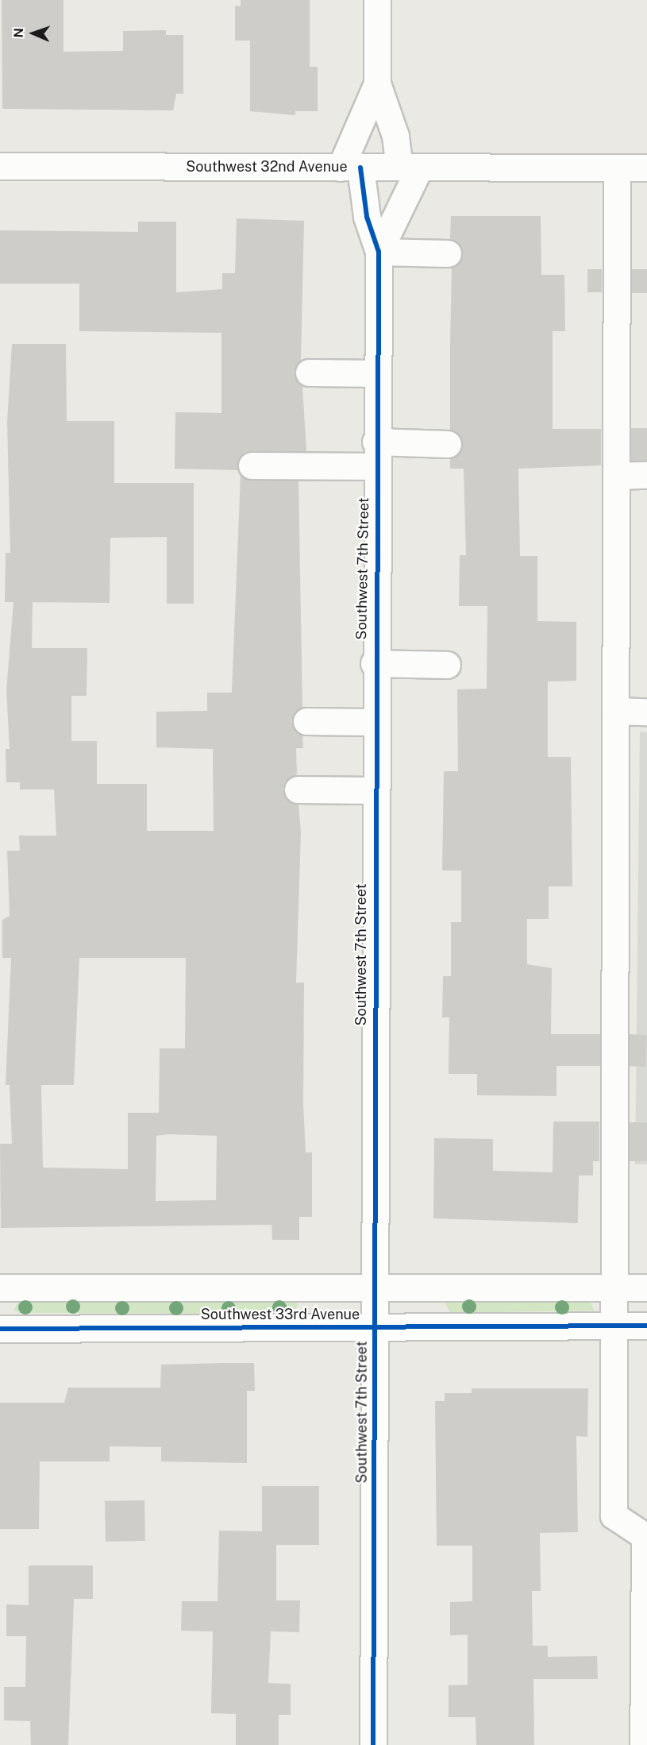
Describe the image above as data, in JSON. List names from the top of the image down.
{
  "streets": {
    "street": ["Southwest 32nd Avenue", "Southwest 7th Street", "Southwest 33rd Avenue"]
  },
  "crossings": [
    ["Southwest 32nd Avenue", "Southwest 7th Street"],
    ["Southwest 7th Street", "Southwest 33rd Avenue"]
  ],
  "north": "left"
}
